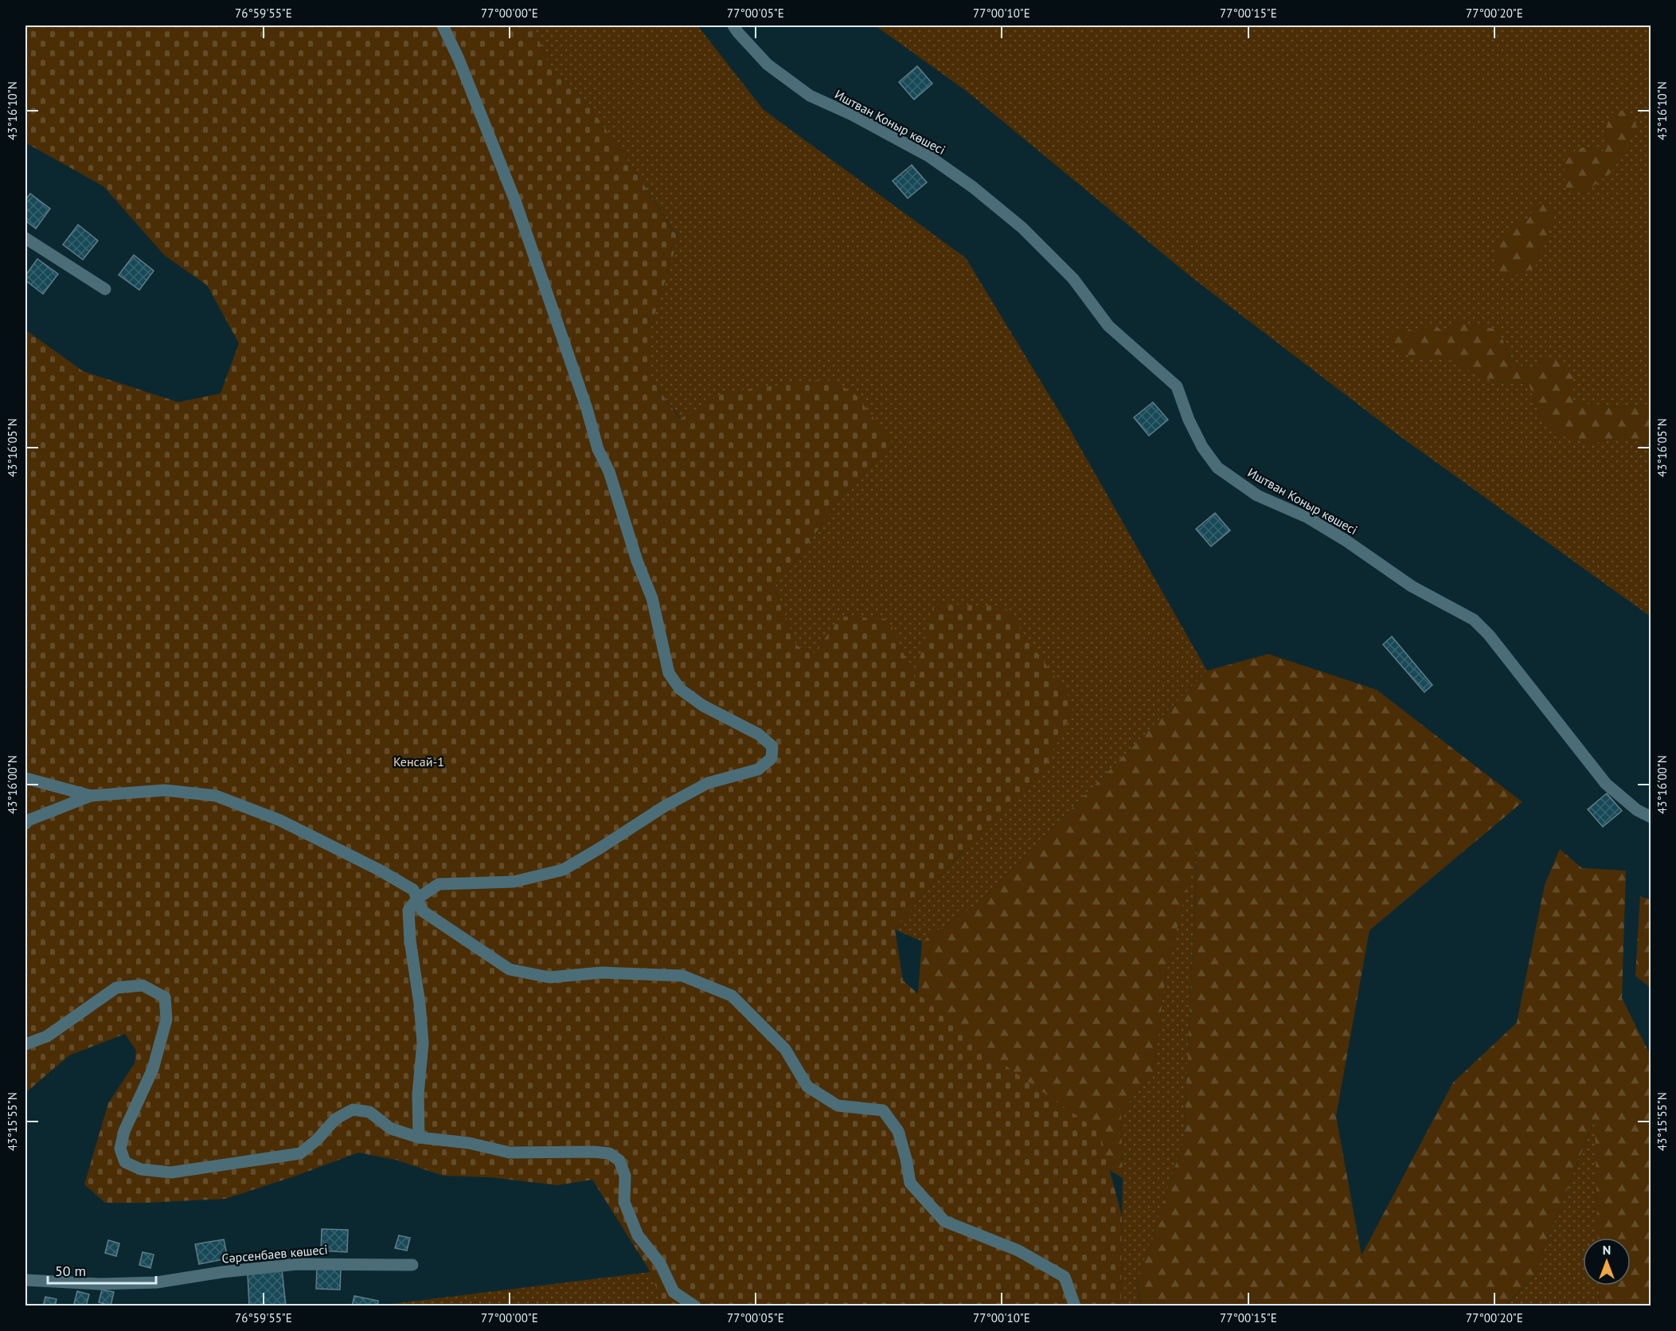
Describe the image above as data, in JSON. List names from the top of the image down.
{
  "streets": {
    "street": ["Иштван Коныр көшесі", "Сәрсенбаев көшесі"]
  },
  "parks": ["Кенсай-1"],
  "scale_bar": "50 m",
  "north": "top",
  "coordinates": [
    "76°59'55\"E",
    "77°00'00\"E",
    "77°00'05\"E",
    "77°00'10\"E",
    "77°00'15\"E",
    "77°00'20\"E",
    "43°16'10\"N",
    "43°16'05\"N",
    "43°16'00\"N",
    "43°15'55\"N"
  ]
}
